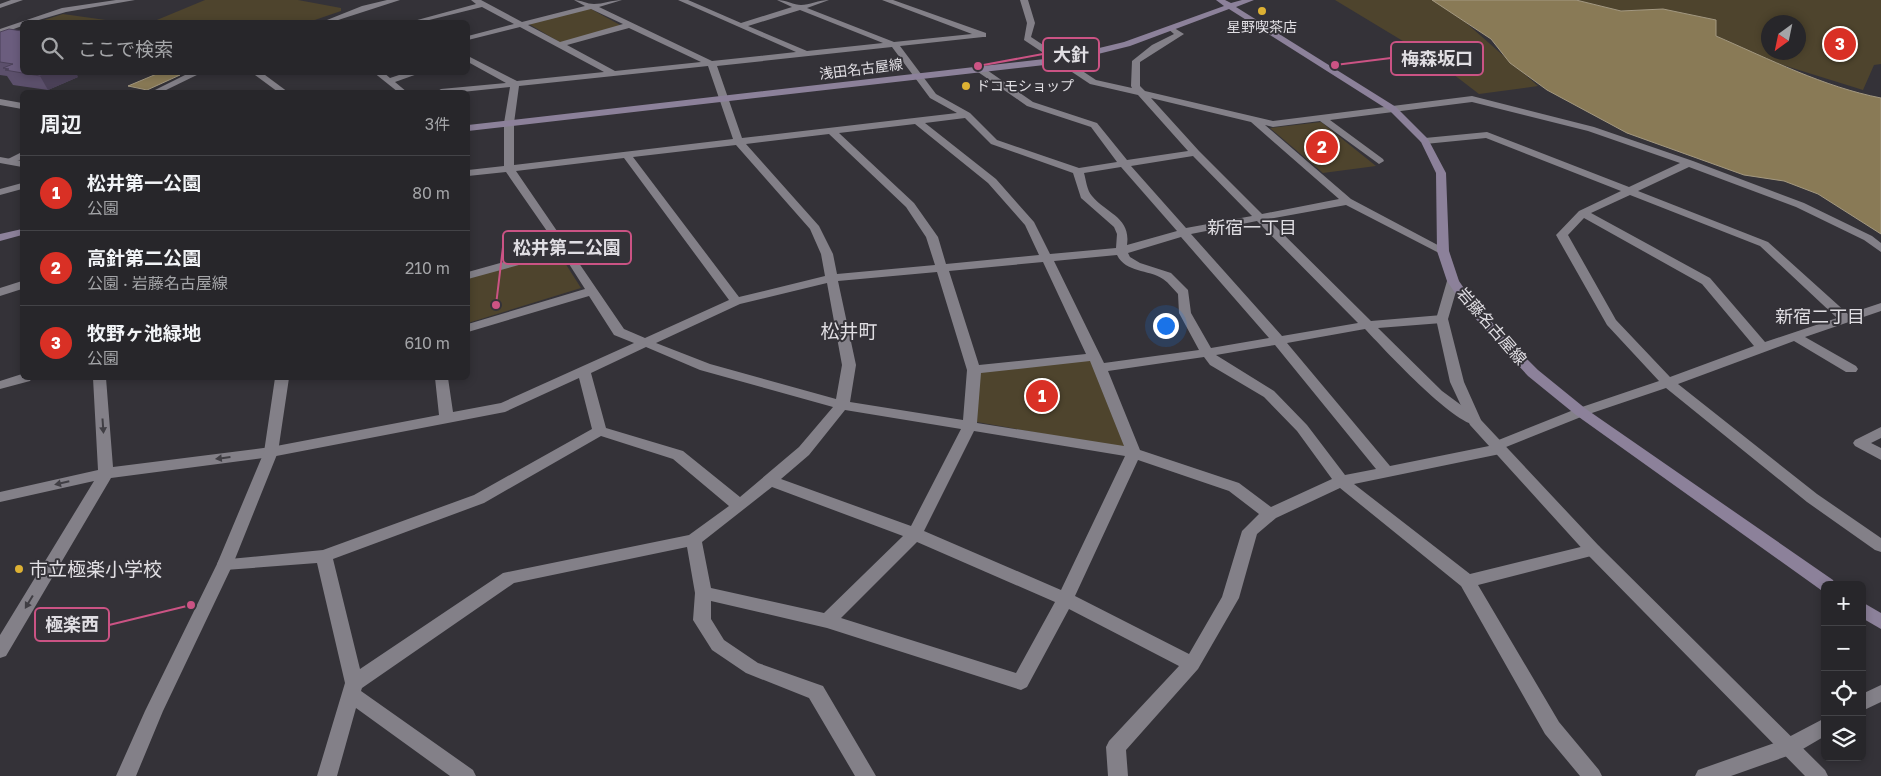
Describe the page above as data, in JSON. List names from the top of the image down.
{
  "streets": {
    "main road": ["浅田名古屋線", "岩藤名古屋線"]
  },
  "crossings": [
    ["浅田名古屋線", "岩藤名古屋線"]
  ],
  "districts": ["新宿一丁目", "新宿二丁目", "松井町"],
  "places": [
    "星野喫茶店",
    "梅森坂口",
    "大針",
    "ドコモショップ",
    "松井第二公園",
    "市立極楽小学校",
    "極楽西"
  ],
  "north": "bottom left",
  "page": {
    "search": "ここで検索",
    "pins": ["3", "2", "1"],
    "heading": ["周辺", "3件"],
    "list": [
      {
        "mark": "1",
        "name": "松井第一公園",
        "note": "公園",
        "value": "80 m"
      },
      {
        "mark": "2",
        "name": "高針第二公園",
        "note": "公園 · 岩藤名古屋線",
        "value": "210 m"
      },
      {
        "mark": "3",
        "name": "牧野ヶ池緑地",
        "note": "公園",
        "value": "610 m"
      }
    ],
    "map_buttons": ["+", "−"]
  }
}
